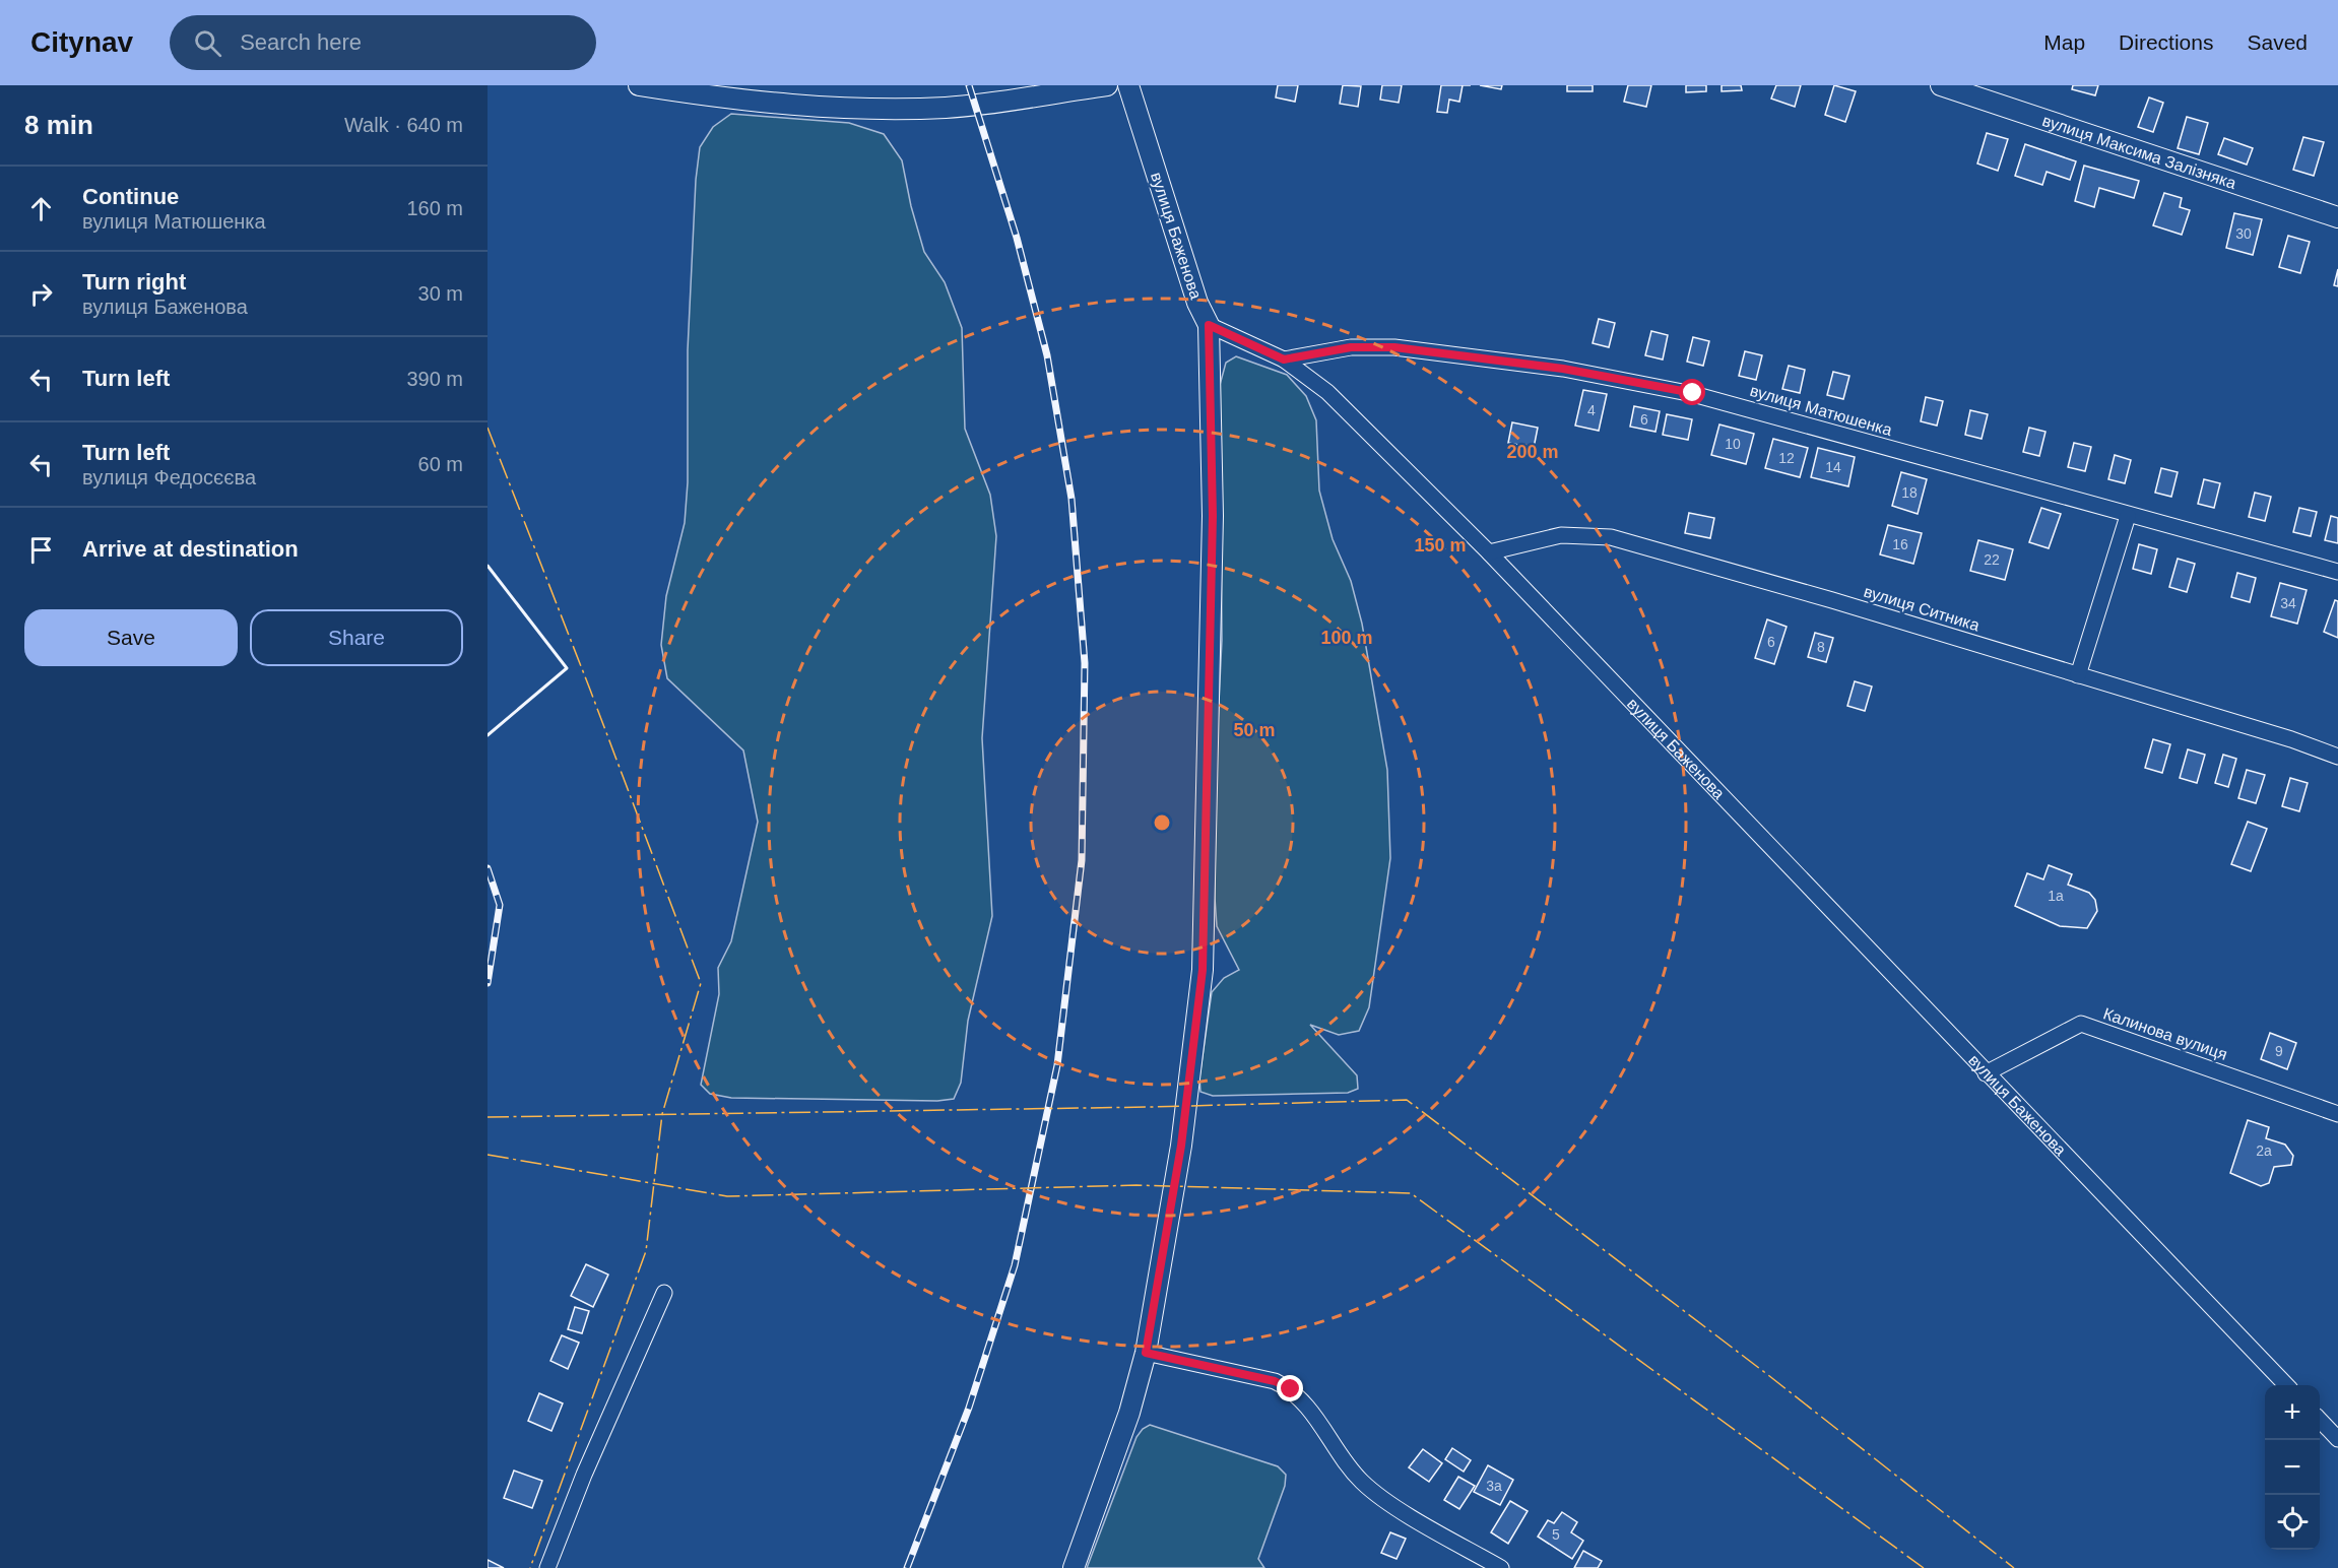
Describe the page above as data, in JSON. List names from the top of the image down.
{
  "streets": {
    "street": [
      "вулиця Максима Залізняка",
      "вулиця Баженова",
      "вулиця Матюшенка",
      "вулиця Ситника",
      "Калинова вулиця"
    ]
  },
  "crossings": [
    ["вулиця Баженова", "вулиця Матюшенка"],
    ["вулиця Баженова", "вулиця Ситника"],
    ["вулиця Баженова", "Калинова вулиця"]
  ],
  "house_numbers": [
    "30",
    "4",
    "6",
    "10",
    "12",
    "14",
    "18",
    "16",
    "22",
    "34",
    "6",
    "8",
    "1а",
    "9",
    "2а",
    "3а",
    "5"
  ],
  "page": {
    "header": "Citynav",
    "search": "Search here",
    "nav": ["Map", "Directions", "Saved"],
    "heading": ["8 min", "Walk · 640 m"],
    "list": [
      ["Continue", "вулиця Матюшенка", "160 m"],
      ["Turn right", "вулиця Баженова", "30 m"],
      ["Turn left", "390 m"],
      ["Turn left", "вулиця Федосєєва", "60 m"],
      "Arrive at destination"
    ],
    "buttons": ["Save", "Share"],
    "map_buttons": ["+", "−"]
  },
  "rings": [
    "200 m",
    "150 m",
    "100 m",
    "50 m"
  ]
}
